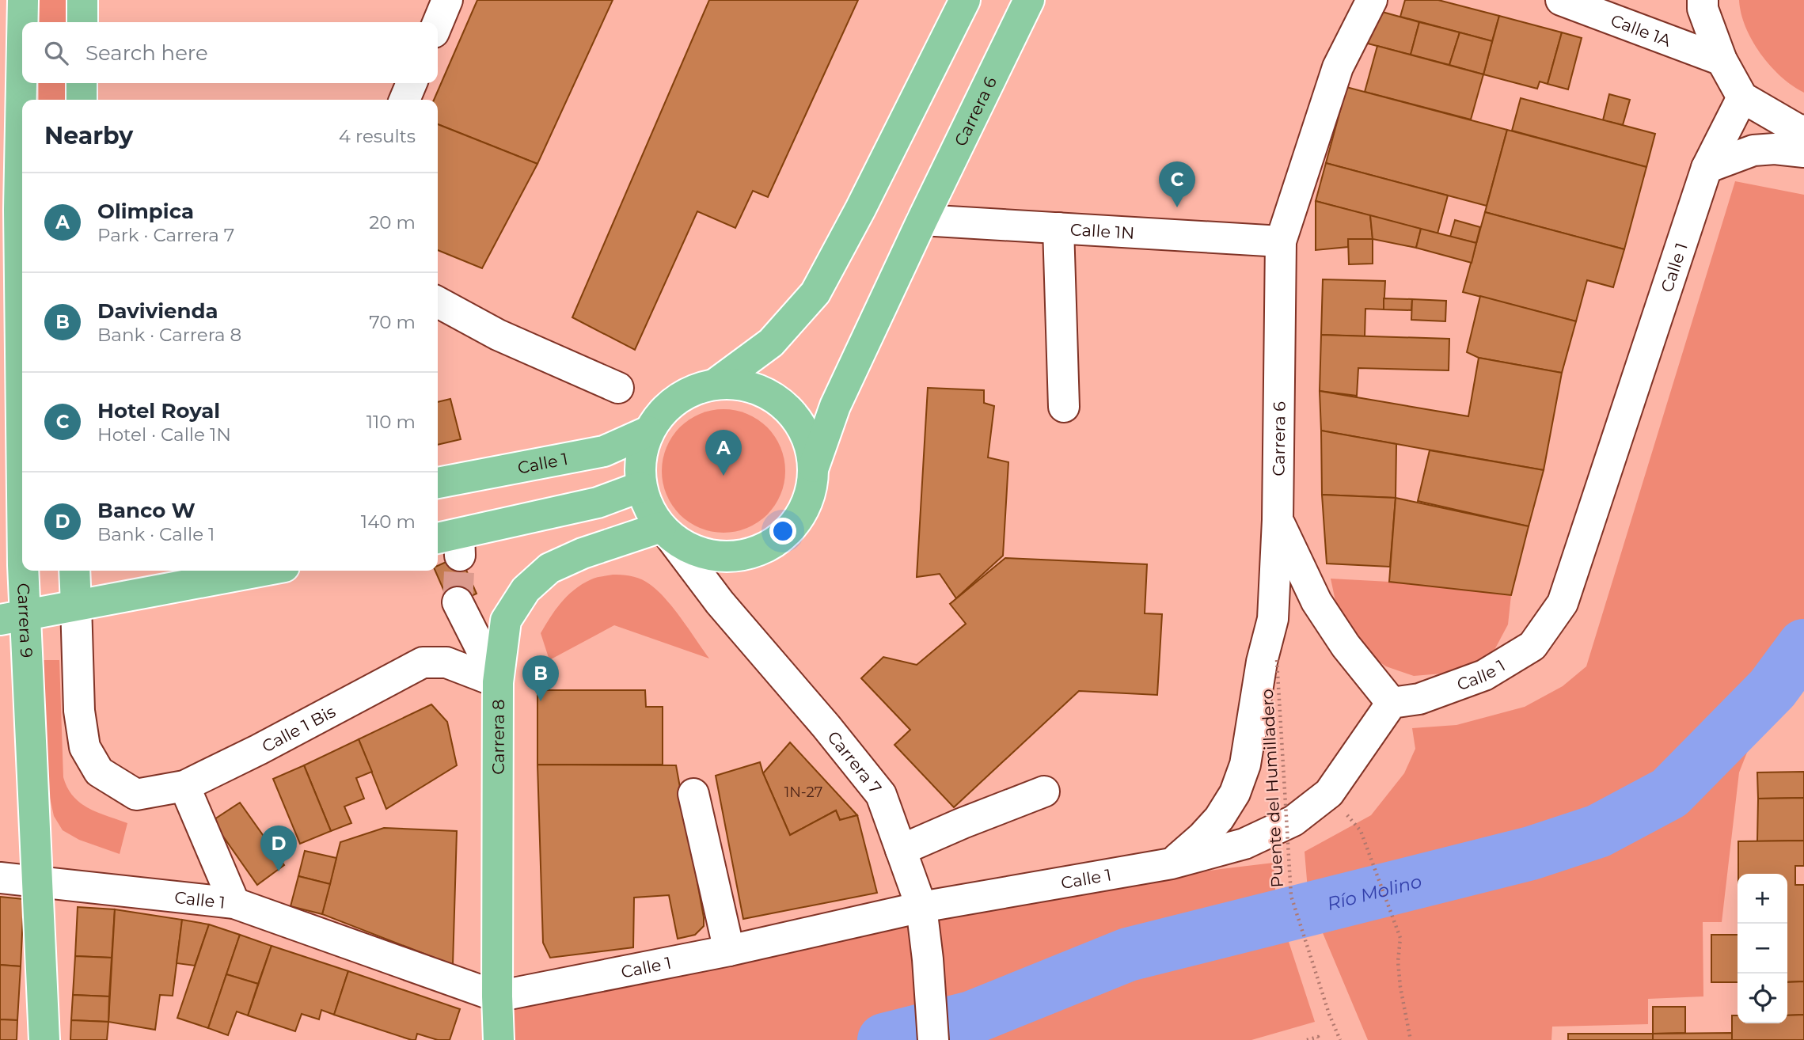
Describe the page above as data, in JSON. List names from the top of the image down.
{
  "streets": {
    "main road": [
      "Carrera 6",
      "Calle 1",
      "Carrera 9",
      "Carrera 8"
    ],
    "street": [
      "Calle 1A",
      "Calle 1N",
      "Calle 1 Bis",
      "Carrera 7"
    ],
    "path": ["Puente del Humilladero"]
  },
  "crossings": [
    ["Carrera 6", "Calle 1N"],
    ["Carrera 6", "Calle 1"],
    ["Carrera 6", "Carrera 8"],
    ["Carrera 6", "Carrera 7"],
    ["Calle 1", "Carrera 9"],
    ["Calle 1", "Carrera 8"],
    ["Calle 1", "Carrera 7"],
    ["Calle 1 Bis", "Carrera 8"],
    ["Carrera 8", "Carrera 7"]
  ],
  "water": ["Río Molino"],
  "house_numbers": ["1N-27"],
  "page": {
    "search": "Search here",
    "heading": ["Nearby", "4 results"],
    "pins": [
      "C",
      "A",
      "B",
      "D"
    ],
    "list": [
      {
        "mark": "A",
        "name": "Olimpica",
        "note": "Park · Carrera 7",
        "value": "20 m"
      },
      {
        "mark": "B",
        "name": "Davivienda",
        "note": "Bank · Carrera 8",
        "value": "70 m"
      },
      {
        "mark": "C",
        "name": "Hotel Royal",
        "note": "Hotel · Calle 1N",
        "value": "110 m"
      },
      {
        "mark": "D",
        "name": "Banco W",
        "note": "Bank · Calle 1",
        "value": "140 m"
      }
    ],
    "map_buttons": ["+", "−"]
  }
}
